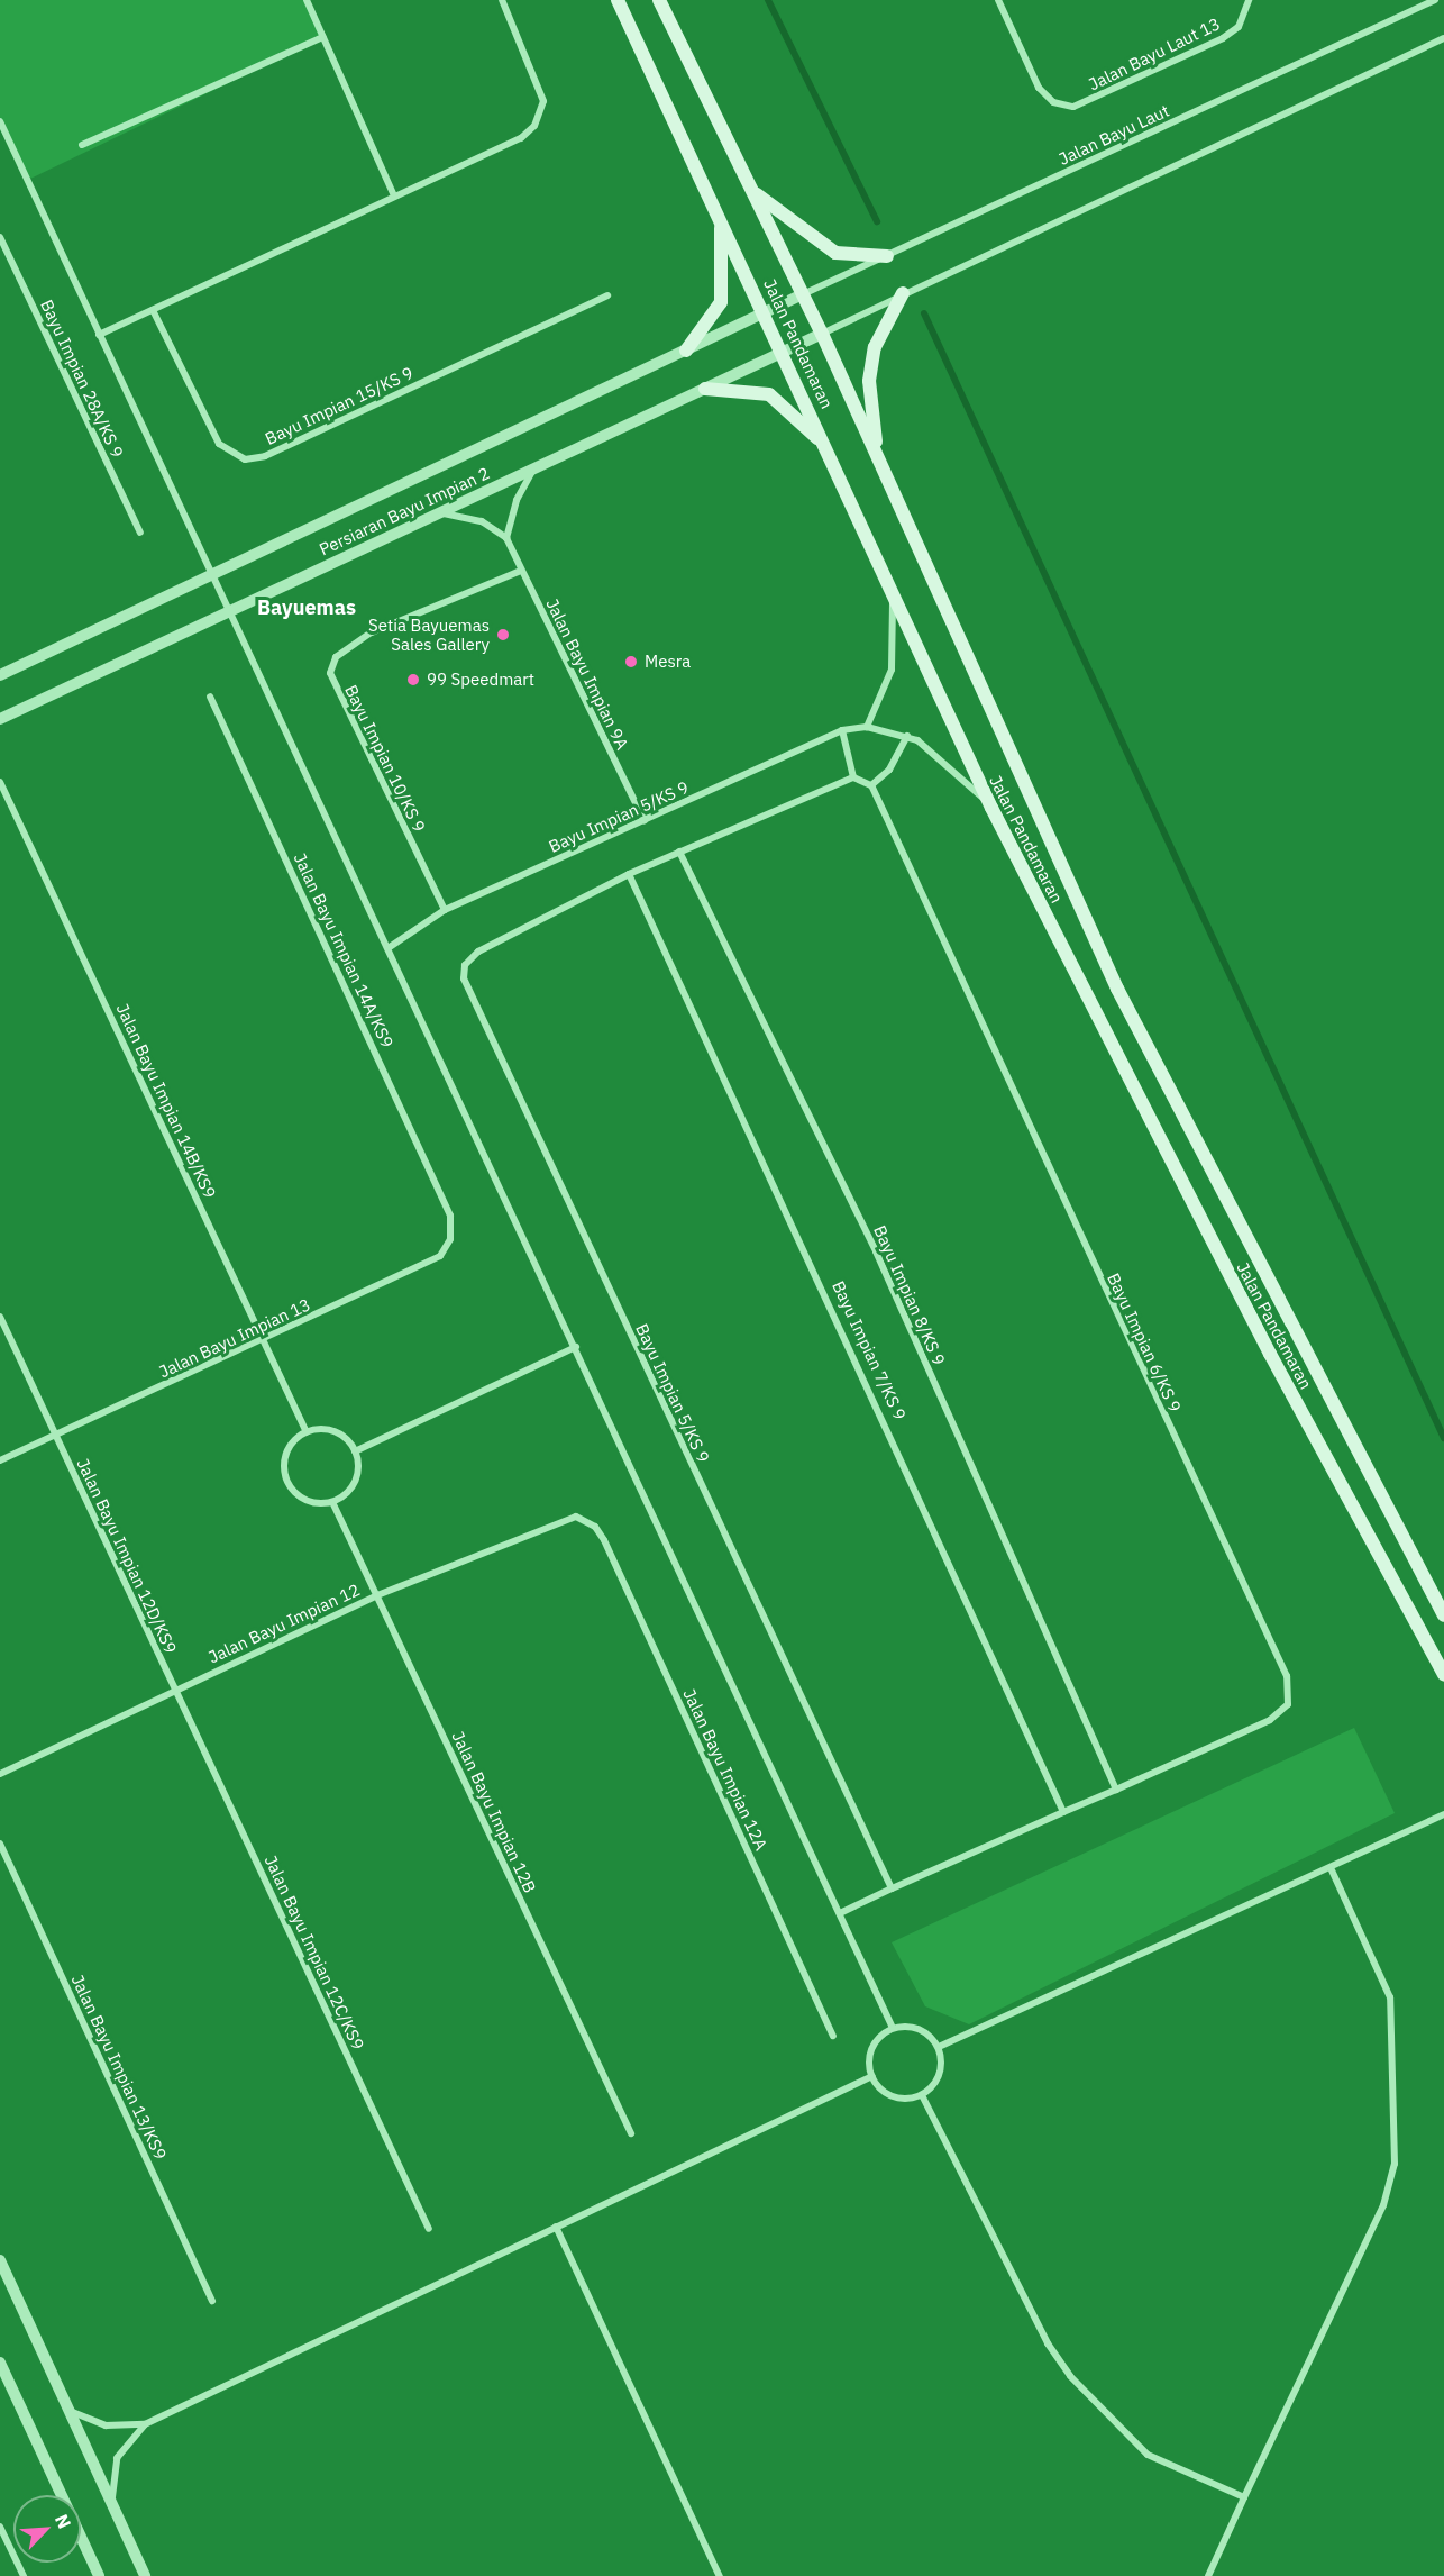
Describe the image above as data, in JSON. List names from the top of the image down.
{
  "streets": {
    "main road": ["Jalan Pandamaran"],
    "street": [
      "Jalan Bayu Laut 13",
      "Jalan Bayu Laut",
      "Bayu Impian 28A/KS 9",
      "Bayu Impian 15/KS 9",
      "Persiaran Bayu Impian 2",
      "Jalan Bayu Impian 9A",
      "Bayu Impian 10/KS 9",
      "Bayu Impian 5/KS 9",
      "Jalan Bayu Impian 14A/KS9",
      "Jalan Bayu Impian 14B/KS9",
      "Bayu Impian 8/KS 9",
      "Jalan Bayu Impian 13",
      "Bayu Impian 6/KS 9",
      "Bayu Impian 7/KS 9",
      "Jalan Bayu Impian 12D/KS9",
      "Jalan Bayu Impian 12",
      "Jalan Bayu Impian 12A",
      "Jalan Bayu Impian 12B",
      "Jalan Bayu Impian 12C/KS9",
      "Jalan Bayu Impian 13/KS9"
    ]
  },
  "crossings": [
    ["Jalan Bayu Laut", "Jalan Pandamaran"],
    ["Jalan Bayu Laut", "Persiaran Bayu Impian 2"],
    ["Jalan Pandamaran", "Persiaran Bayu Impian 2"],
    ["Jalan Bayu Impian 9A", "Bayu Impian 10/KS 9"],
    ["Jalan Bayu Impian 9A", "Bayu Impian 5/KS 9"],
    ["Bayu Impian 10/KS 9", "Bayu Impian 5/KS 9"],
    ["Bayu Impian 5/KS 9", "Bayu Impian 7/KS 9"],
    ["Jalan Bayu Impian 14A/KS9", "Jalan Bayu Impian 13"],
    ["Jalan Bayu Impian 14B/KS9", "Jalan Bayu Impian 13"],
    ["Jalan Bayu Impian 14B/KS9", "Jalan Bayu Impian 12B"],
    ["Bayu Impian 8/KS 9", "Bayu Impian 6/KS 9"],
    ["Jalan Bayu Impian 13", "Jalan Bayu Impian 12D/KS9"],
    ["Bayu Impian 6/KS 9", "Bayu Impian 7/KS 9"],
    ["Jalan Bayu Impian 12D/KS9", "Jalan Bayu Impian 12"],
    ["Jalan Bayu Impian 12D/KS9", "Jalan Bayu Impian 12C/KS9"],
    ["Jalan Bayu Impian 12", "Jalan Bayu Impian 12A"],
    ["Jalan Bayu Impian 12", "Jalan Bayu Impian 12B"],
    ["Jalan Bayu Impian 12", "Jalan Bayu Impian 12C/KS9"]
  ],
  "districts": ["Bayuemas"],
  "places": ["Setia Bayuemas Sales Gallery", "Mesra", "99 Speedmart"],
  "north": "top right"
}
